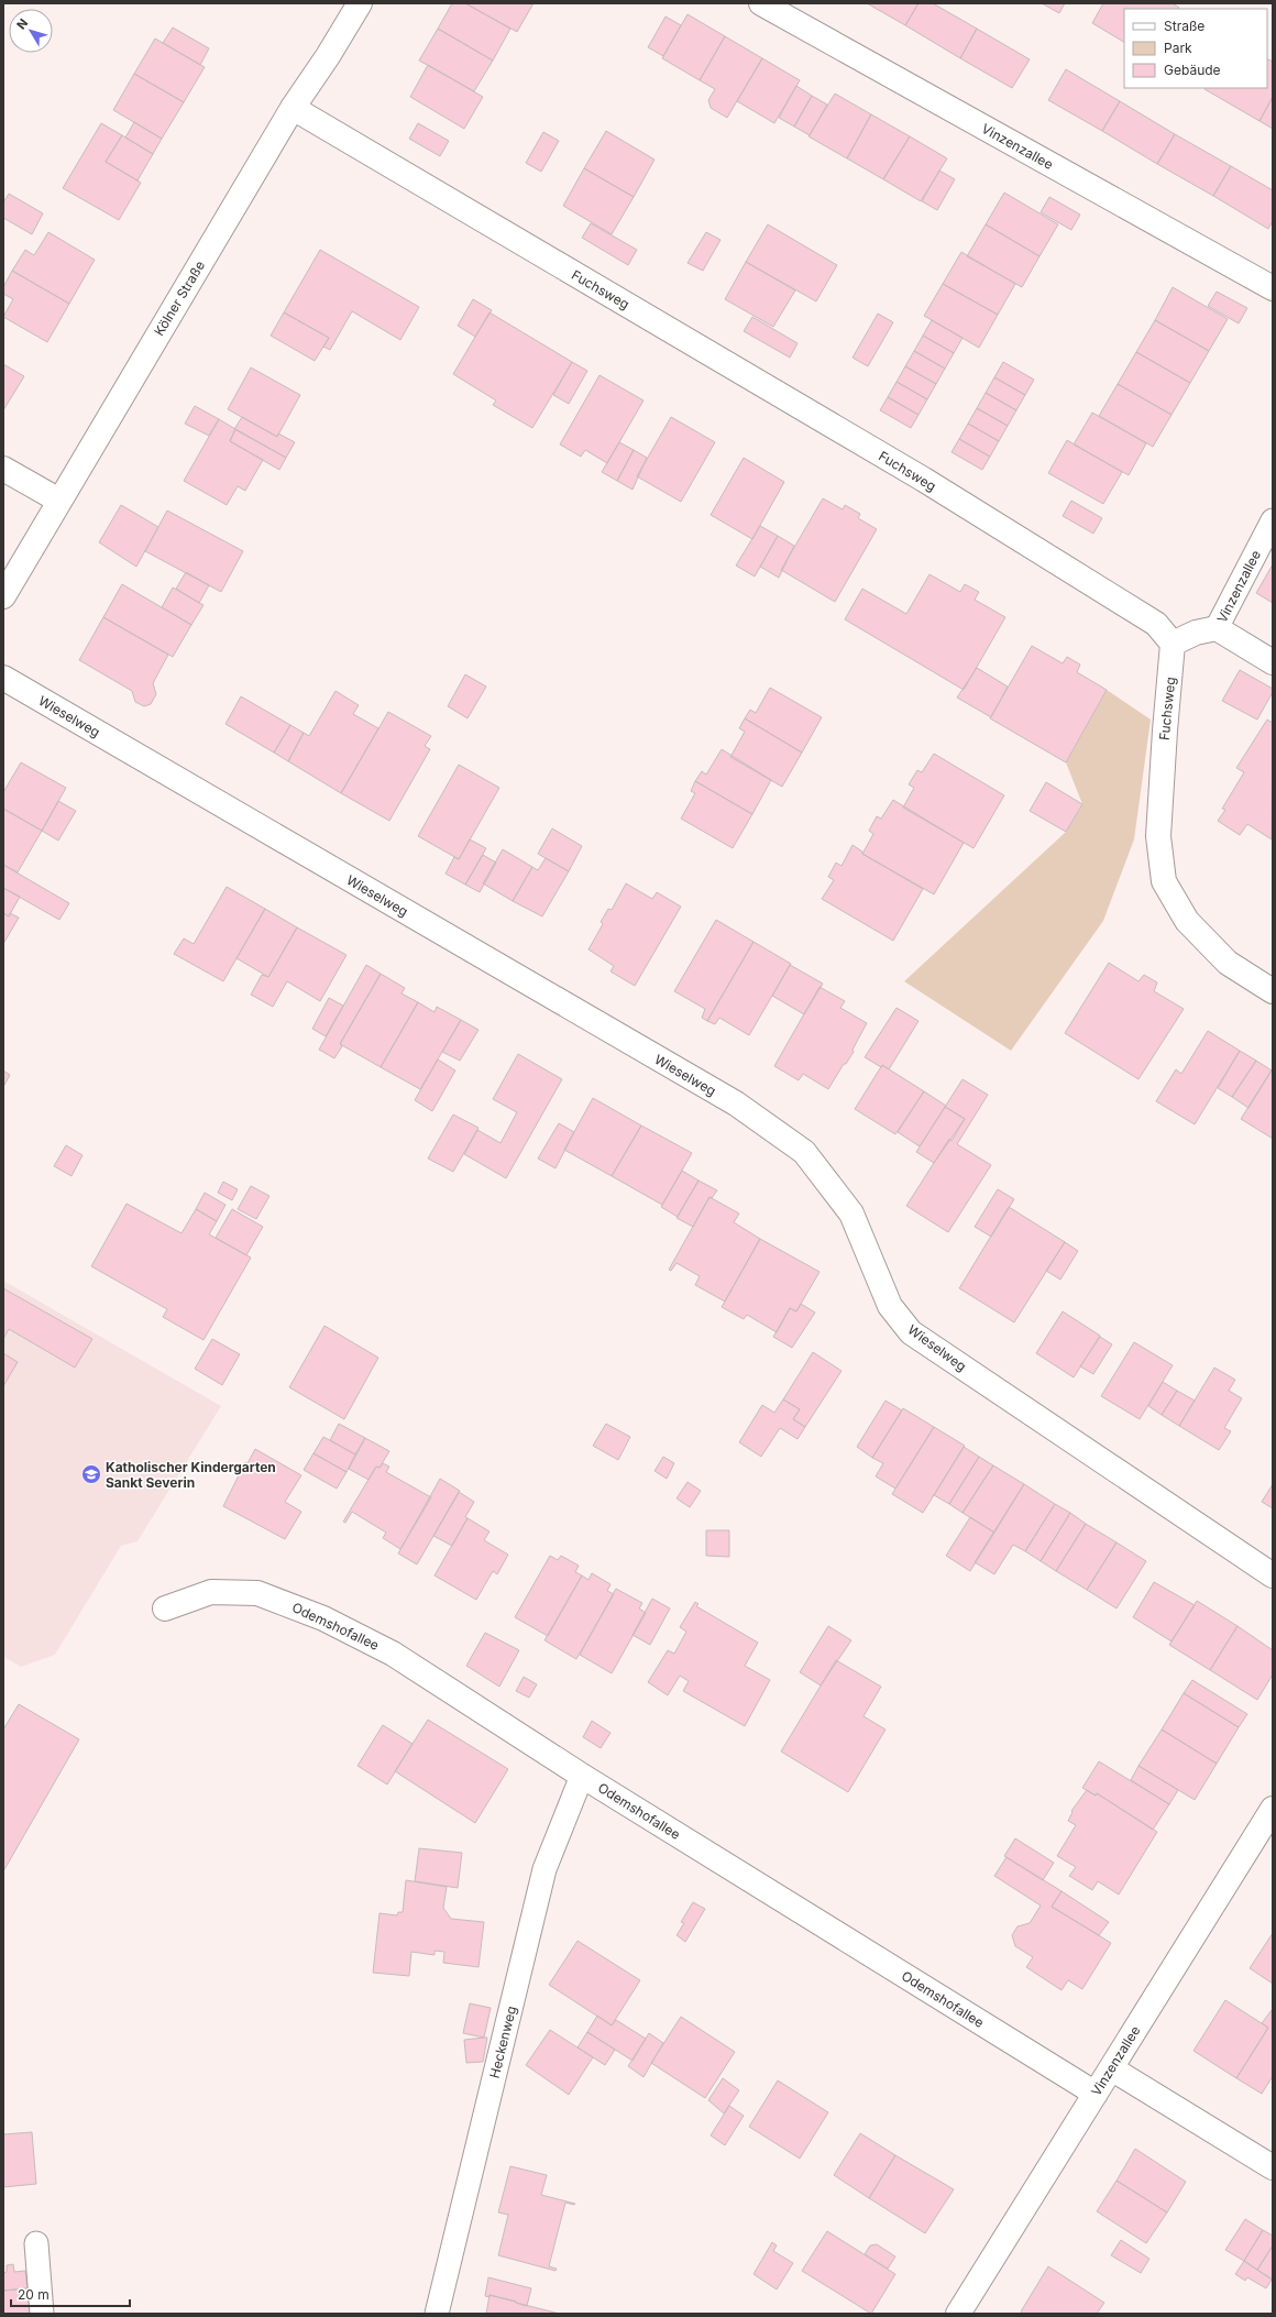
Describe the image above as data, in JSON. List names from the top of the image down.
{
  "streets": {
    "street": [
      "Vinzenzallee",
      "Fuchsweg",
      "Kölner Straße",
      "Wieselweg",
      "Odemshofallee"
    ],
    "lane": ["Heckenweg"]
  },
  "crossings": [
    ["Vinzenzallee", "Odemshofallee"],
    ["Fuchsweg", "Kölner Straße"],
    ["Odemshofallee", "Heckenweg"]
  ],
  "places": {
    "school or university": ["Katholischer Kindergarten Sankt Severin"]
  },
  "legend": ["Straße", "Park", "Gebäude"],
  "scale_bar": "20 m",
  "north": "top left"
}
